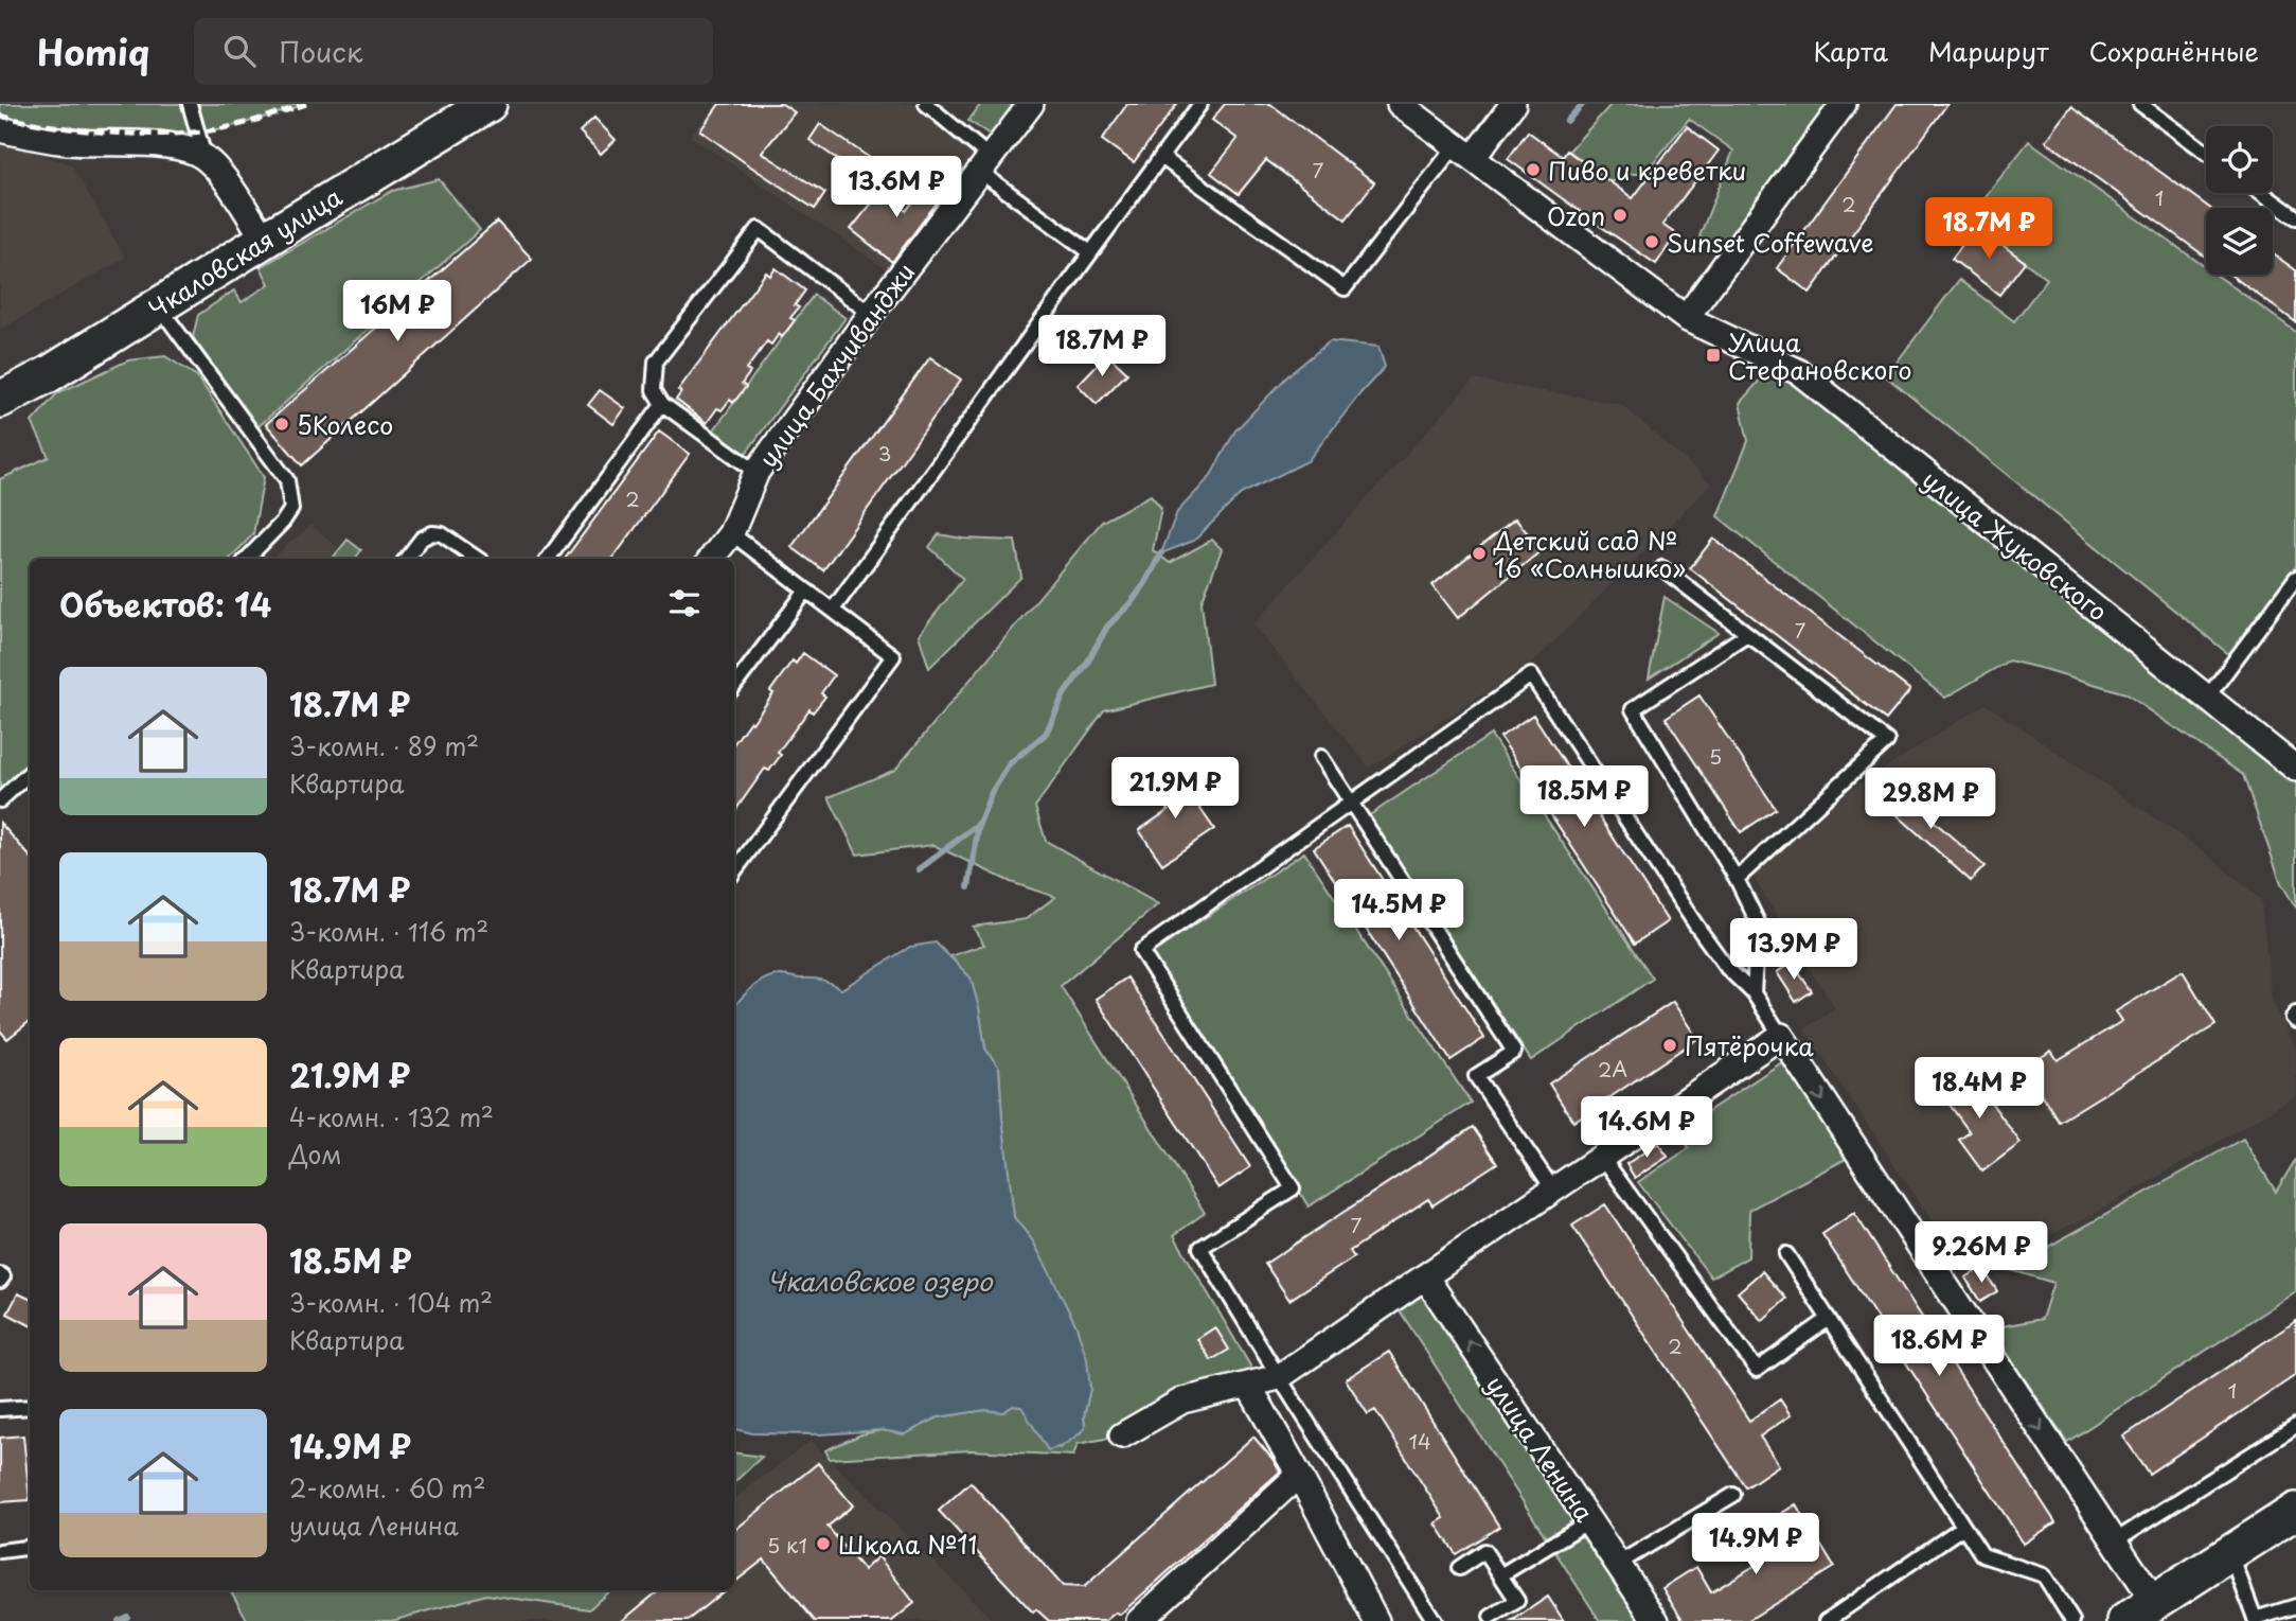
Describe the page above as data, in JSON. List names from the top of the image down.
{
  "streets": {
    "main road": ["Чкаловская улица"],
    "street": ["улица Бахчиванджи", "улица Жуковского", "улица Ленина"]
  },
  "water": ["Чкаловское озеро"],
  "places": {
    "other": [
      "Пиво и креветки",
      "Ozon",
      "Sunset Coffewave",
      "5Колесо",
      "Детский сад № 16 «Солнышко»",
      "Пятёрочка",
      "Школа №11"
    ],
    "transit": ["Улица Стефановского"]
  },
  "house_numbers": [
    "7",
    "1",
    "2",
    "3",
    "2",
    "7",
    "5",
    "2А",
    "7",
    "2",
    "1",
    "14",
    "5 к1"
  ],
  "page": {
    "header": "Homiq",
    "search": "Поиск",
    "nav": ["Карта", "Маршрут", "Сохранённые"],
    "price": [
      "13.6M ₽",
      "18.7M ₽",
      "16M ₽",
      "18.7M ₽",
      "21.9M ₽",
      "18.5M ₽",
      "29.8M ₽",
      "14.5M ₽",
      "13.9M ₽",
      "18.4M ₽",
      "14.6M ₽",
      "9.26M ₽",
      "18.6M ₽",
      "14.9M ₽"
    ],
    "heading": "Объектов: 14",
    "list": [
      {
        "name": "18.7M ₽",
        "note": "3-комн. · 89 m² · Квартира"
      },
      {
        "name": "18.7M ₽",
        "note": "3-комн. · 116 m² · Квартира"
      },
      {
        "name": "21.9M ₽",
        "note": "4-комн. · 132 m² · Дом"
      },
      {
        "name": "18.5M ₽",
        "note": "3-комн. · 104 m² · Квартира"
      },
      {
        "name": "14.9M ₽",
        "note": "2-комн. · 60 m² · улица Ленина"
      }
    ]
  }
}
